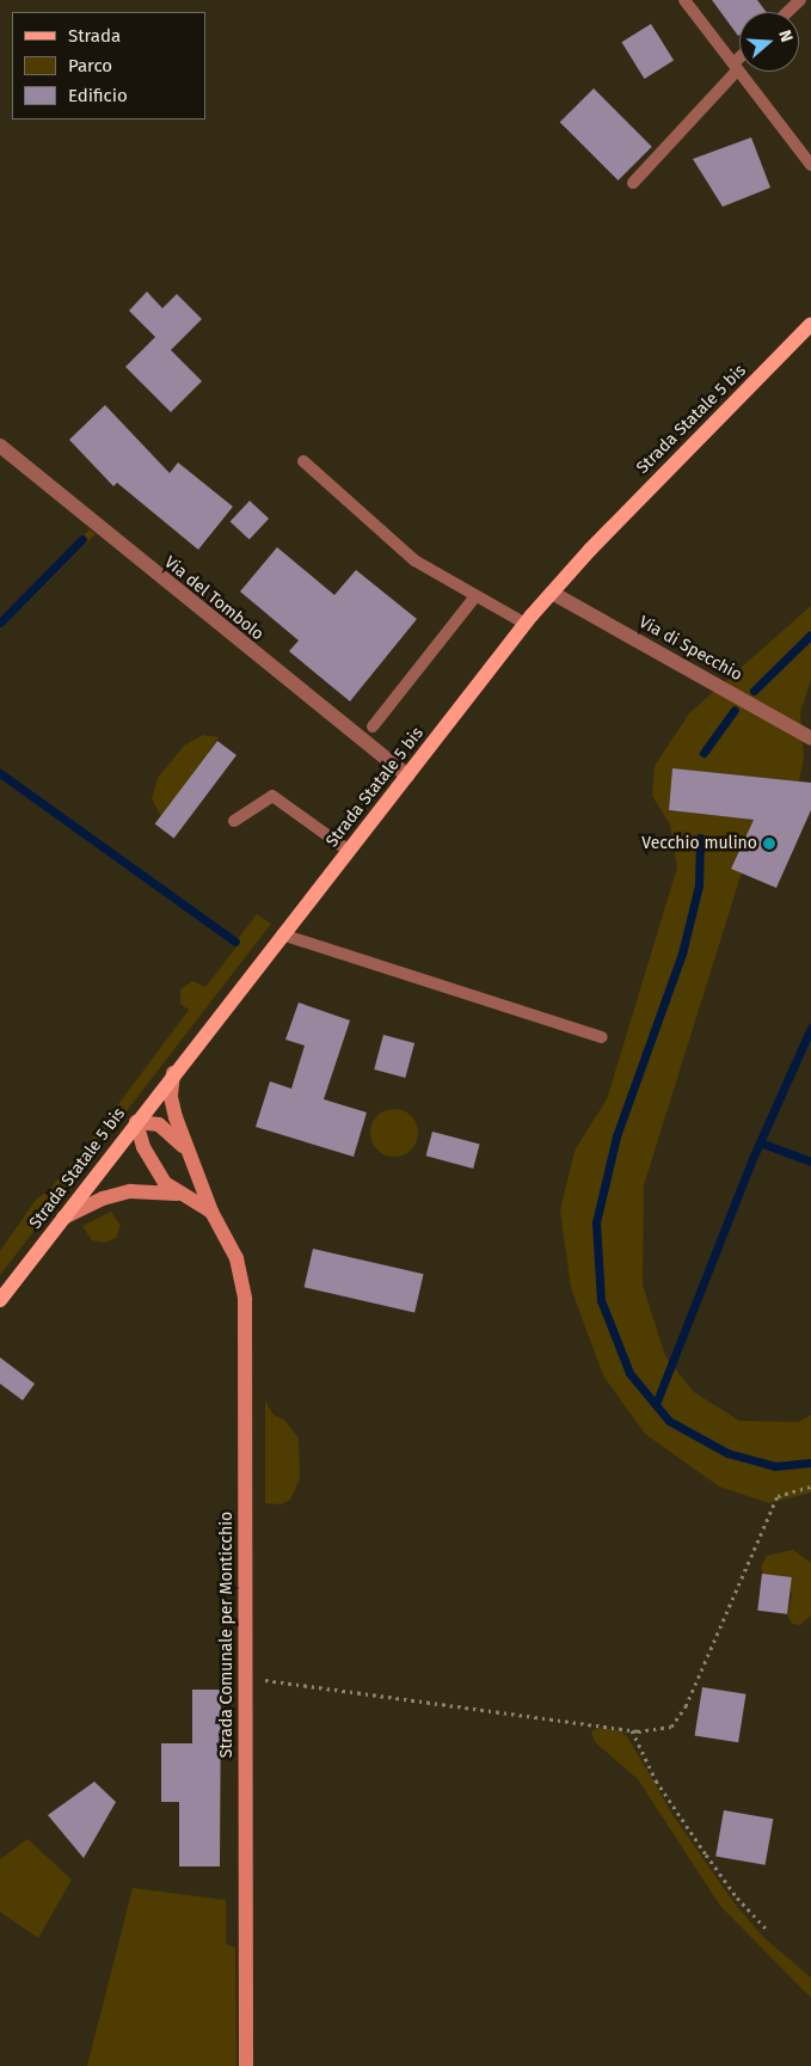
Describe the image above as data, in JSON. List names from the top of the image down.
{
  "streets": {
    "main road": ["Strada Statale 5 bis", "Strada Comunale per Monticchio"],
    "street": ["Via del Tombolo", "Via di Specchio"]
  },
  "crossings": [
    ["Strada Statale 5 bis", "Via del Tombolo"],
    ["Strada Statale 5 bis", "Via di Specchio"],
    ["Strada Statale 5 bis", "Strada Comunale per Monticchio"]
  ],
  "places": ["Vecchio mulino"],
  "legend": ["Strada", "Parco", "Edificio"],
  "north": "right"
}
